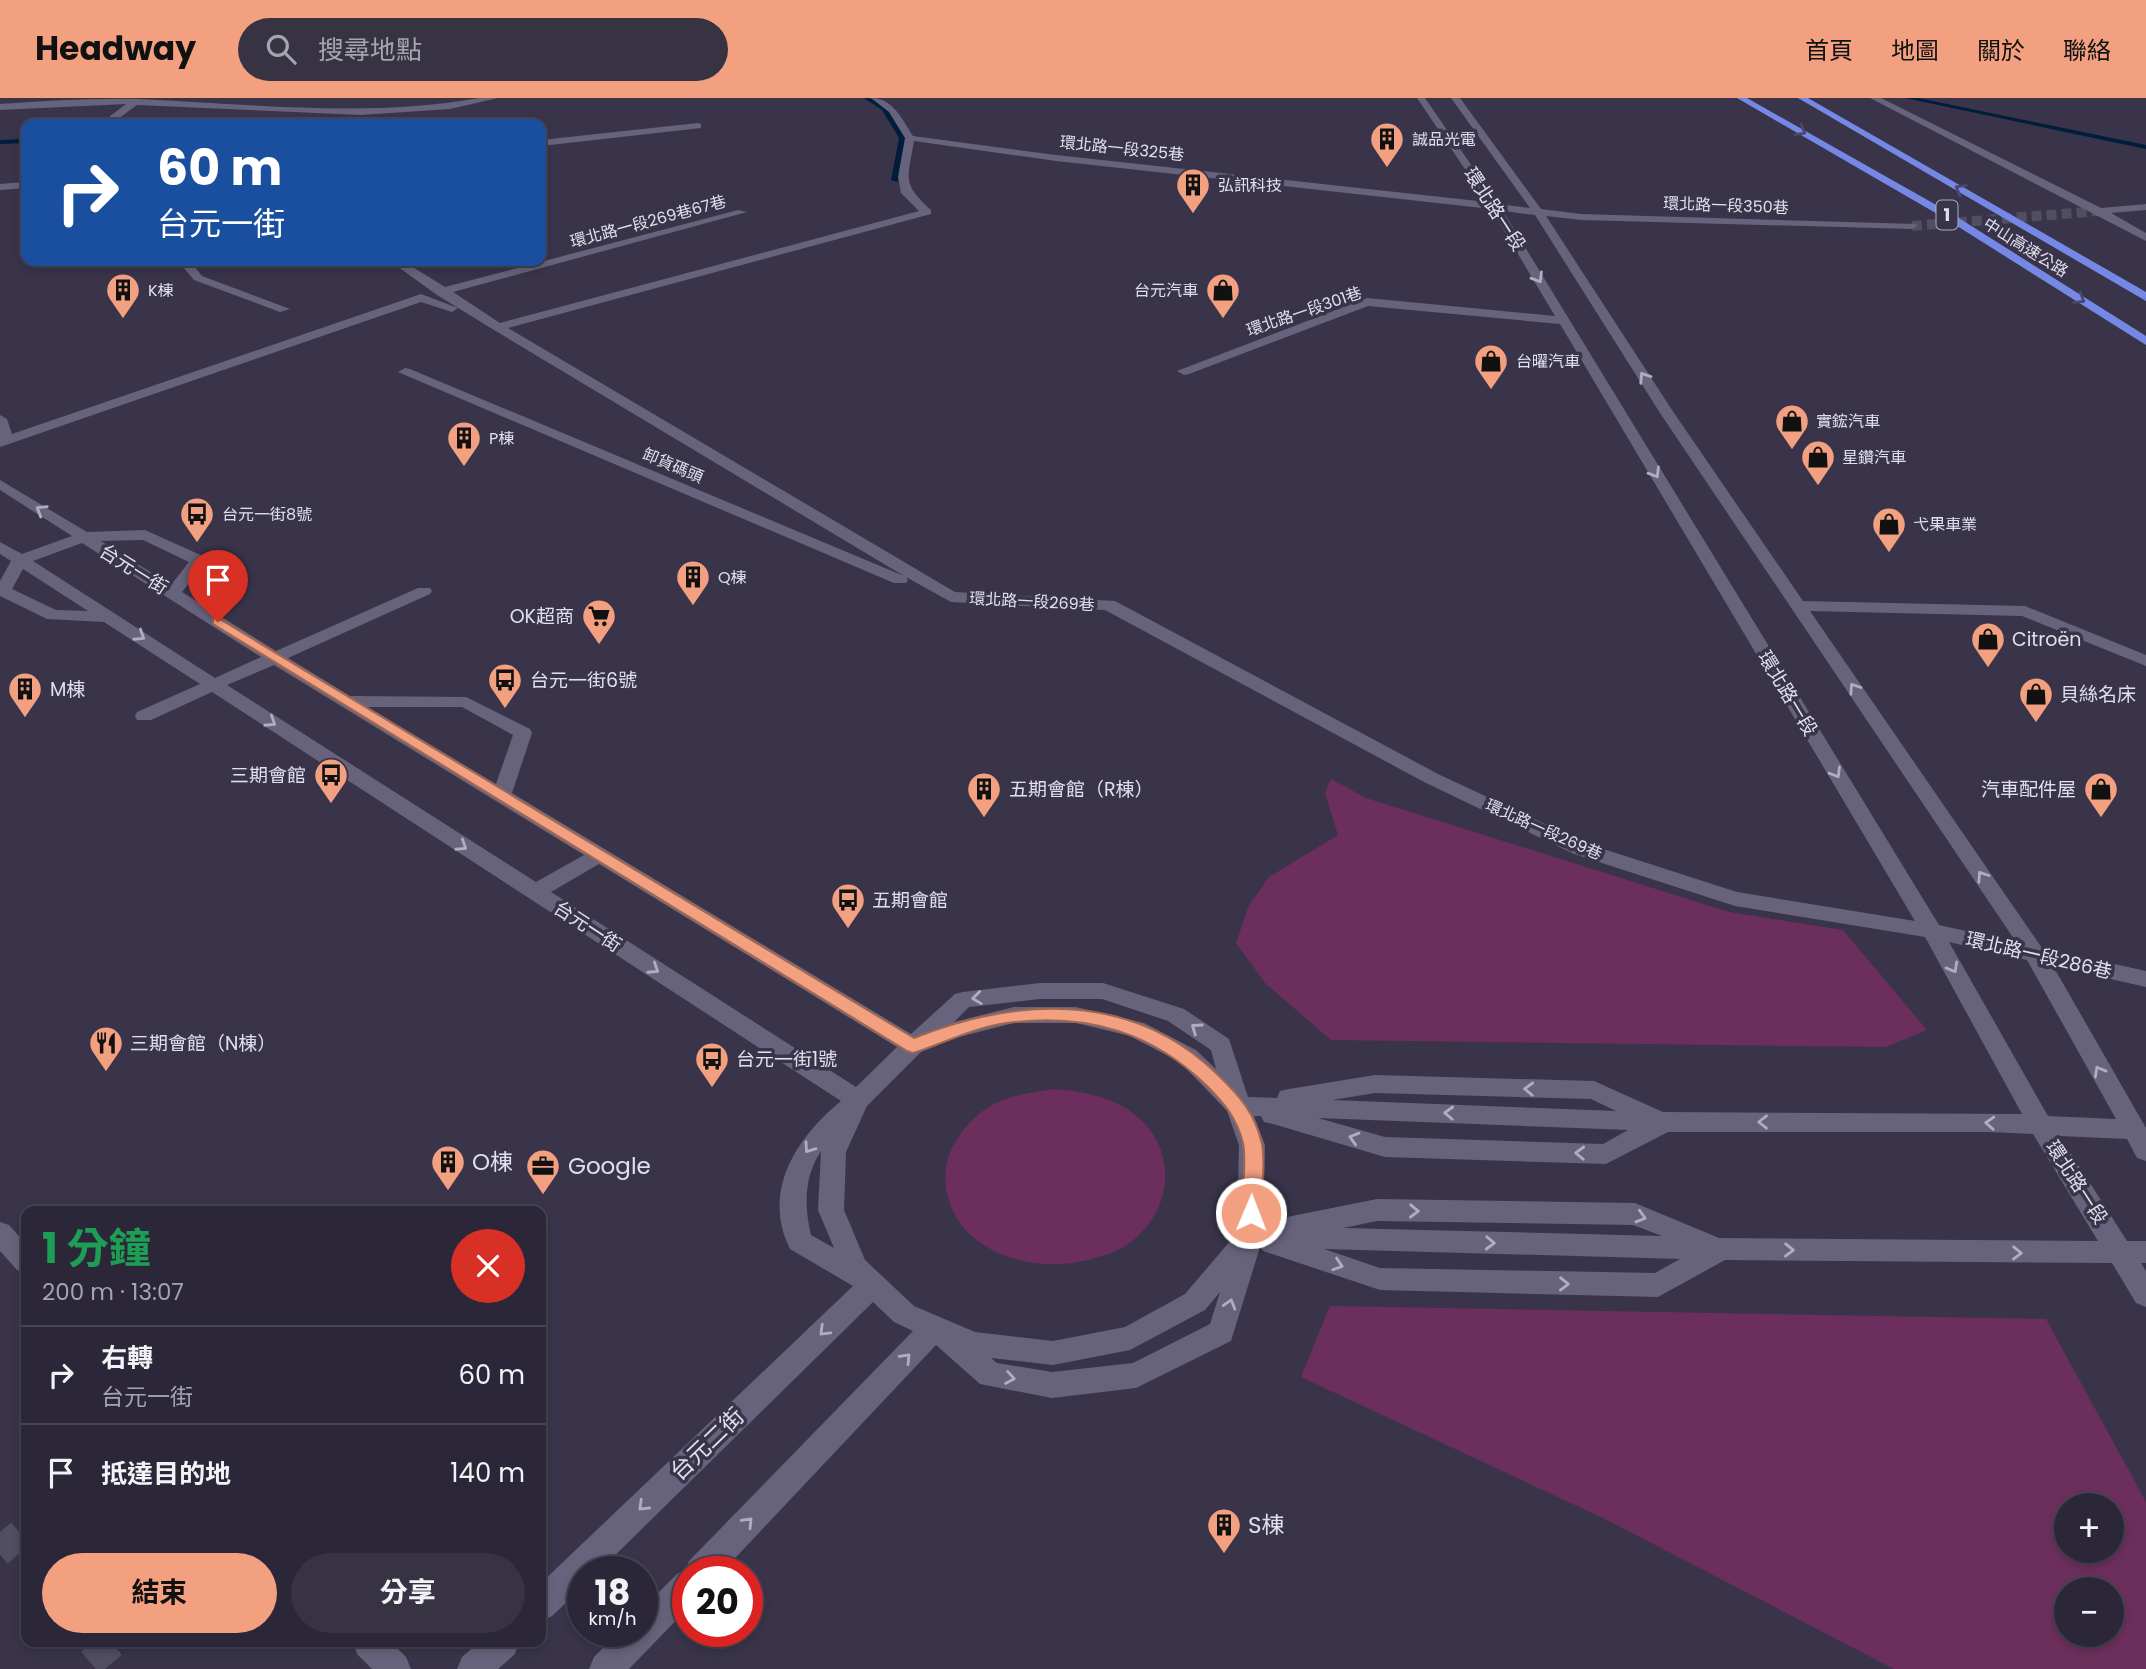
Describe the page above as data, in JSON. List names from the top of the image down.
{
  "streets": {
    "highway": ["1", "中山高速公路"],
    "street": [
      "環北路一段325巷",
      "環北路一段350巷",
      "環北路一段",
      "環北路一段269巷67巷",
      "環北路一段301巷",
      "卸貨碼頭",
      "台元一街",
      "環北路一段269巷",
      "環北路一段286巷",
      "台元二街"
    ]
  },
  "crossings": [
    ["環北路一段325巷", "環北路一段350巷"],
    ["環北路一段325巷", "環北路一段"],
    ["環北路一段350巷", "環北路一段"],
    ["環北路一段", "環北路一段301巷"],
    ["環北路一段", "環北路一段269巷"],
    ["環北路一段", "環北路一段286巷"],
    ["卸貨碼頭", "環北路一段269巷"],
    ["環北路一段269巷", "環北路一段286巷"]
  ],
  "places": {
    "building": [
      "誠品光電",
      "弘訊科技",
      "K棟",
      "P棟",
      "Q棟",
      "M棟",
      "五期會館（R棟）",
      "O棟",
      "S棟"
    ],
    "shop": [
      "台元汽車",
      "台曜汽車",
      "實鋐汽車",
      "星鑽汽車",
      "弋果車業",
      "Citroën",
      "貝絲名床",
      "汽車配件屋"
    ],
    "bus stop": [
      "台元一街8號",
      "台元一街6號",
      "三期會館",
      "五期會館",
      "台元一街1號"
    ],
    "supermarket": ["OK超商"],
    "restaurant": ["三期會館（N棟）"],
    "office": ["Google"]
  },
  "page": {
    "header": "Headway",
    "search": "搜尋地點",
    "nav": [
      "首頁",
      "地圖",
      "關於",
      "聯絡"
    ],
    "turn": ["60 m", "台元一街"],
    "heading": ["1 分鐘", "200 m · 13:07"],
    "list": [
      {
        "name": "右轉",
        "note": "台元一街",
        "value": "60 m"
      },
      {
        "name": "抵達目的地",
        "value": "140 m"
      }
    ],
    "map_buttons": ["+", "−"],
    "buttons": ["結束", "分享"],
    "speed": "18 km/h",
    "limit": "20"
  }
}
